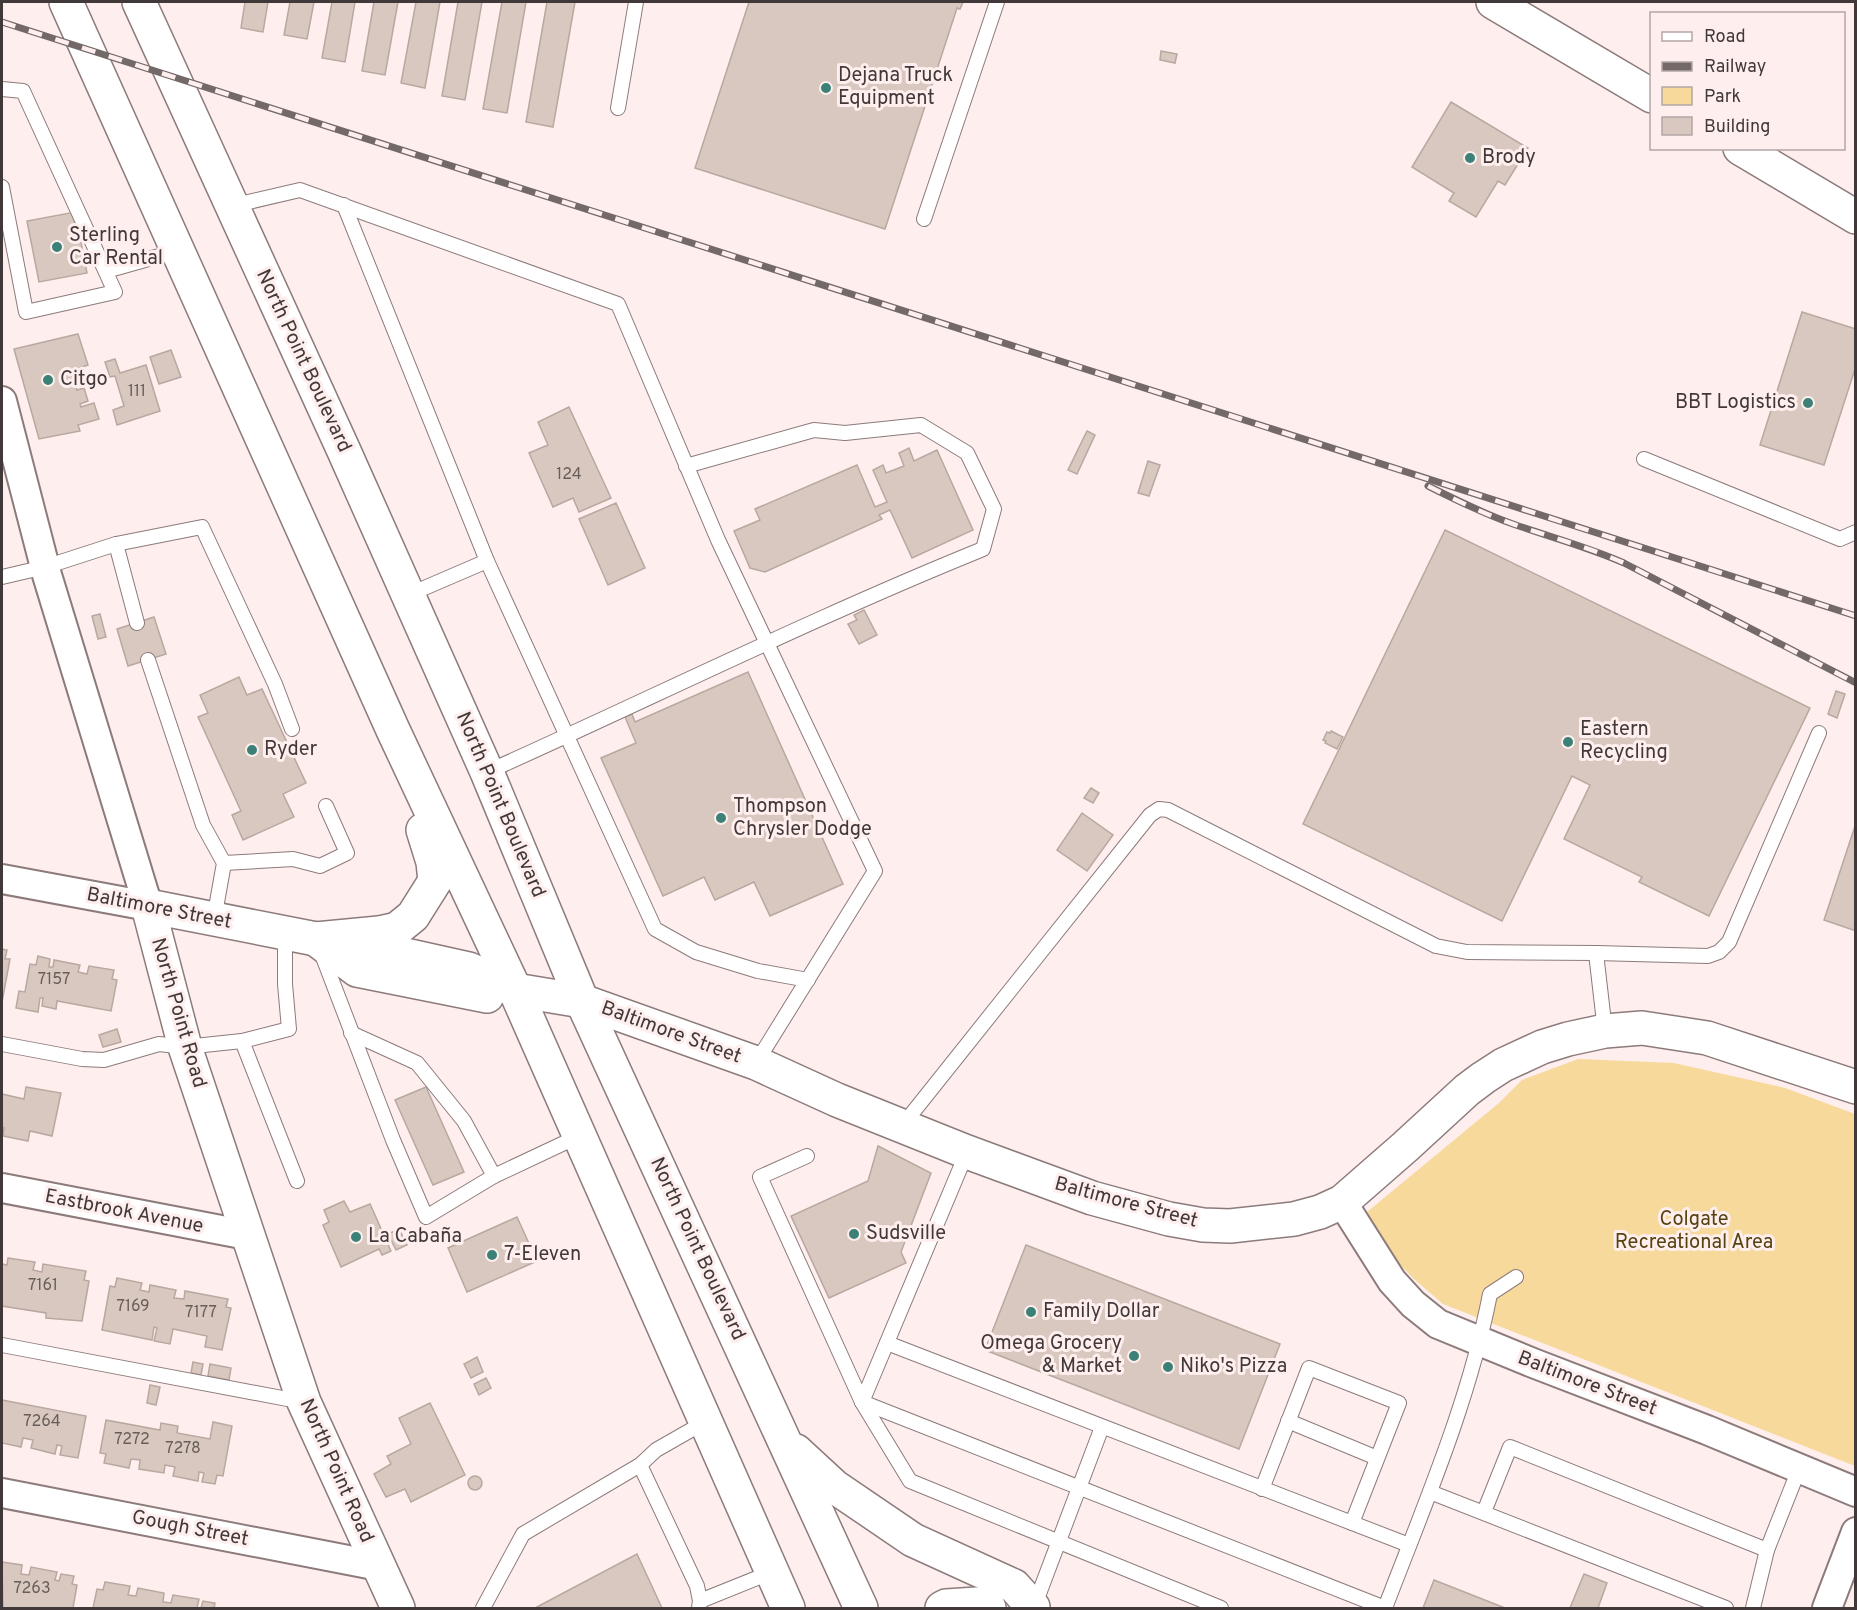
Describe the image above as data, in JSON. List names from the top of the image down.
{
  "streets": {
    "main road": ["North Point Boulevard", "Baltimore Street", "North Point Road"],
    "street": ["Eastbrook Avenue", "Gough Street"]
  },
  "crossings": [
    ["North Point Boulevard", "Baltimore Street"],
    ["Baltimore Street", "North Point Road"],
    ["North Point Road", "Eastbrook Avenue"],
    ["North Point Road", "Gough Street"]
  ],
  "parks": ["Colgate Recreational Area"],
  "places": [
    "Dejana Truck Equipment",
    "Brody",
    "Sterling Car Rental",
    "Citgo",
    "BBT Logistics",
    "Eastern Recycling",
    "Ryder",
    "Thompson Chrysler Dodge",
    "Sudsville",
    "La Cabaña",
    "7-Eleven",
    "Family Dollar",
    "Omega Grocery & Market",
    "Niko's Pizza"
  ],
  "house_numbers": [
    "111",
    "124",
    "7157",
    "7161",
    "7169",
    "7177",
    "7264",
    "7272",
    "7278",
    "7263"
  ],
  "legend": [
    "Road",
    "Railway",
    "Park",
    "Building"
  ]
}
